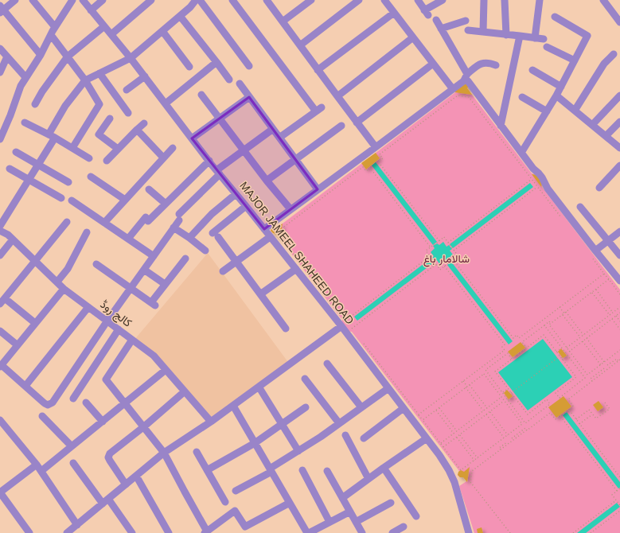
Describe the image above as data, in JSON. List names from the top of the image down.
{
  "streets": {
    "street": ["MAJOR JAMEEL SHAHEED ROAD", "کالج روڈ"]
  },
  "parks": ["شالامار باغ"]
}
